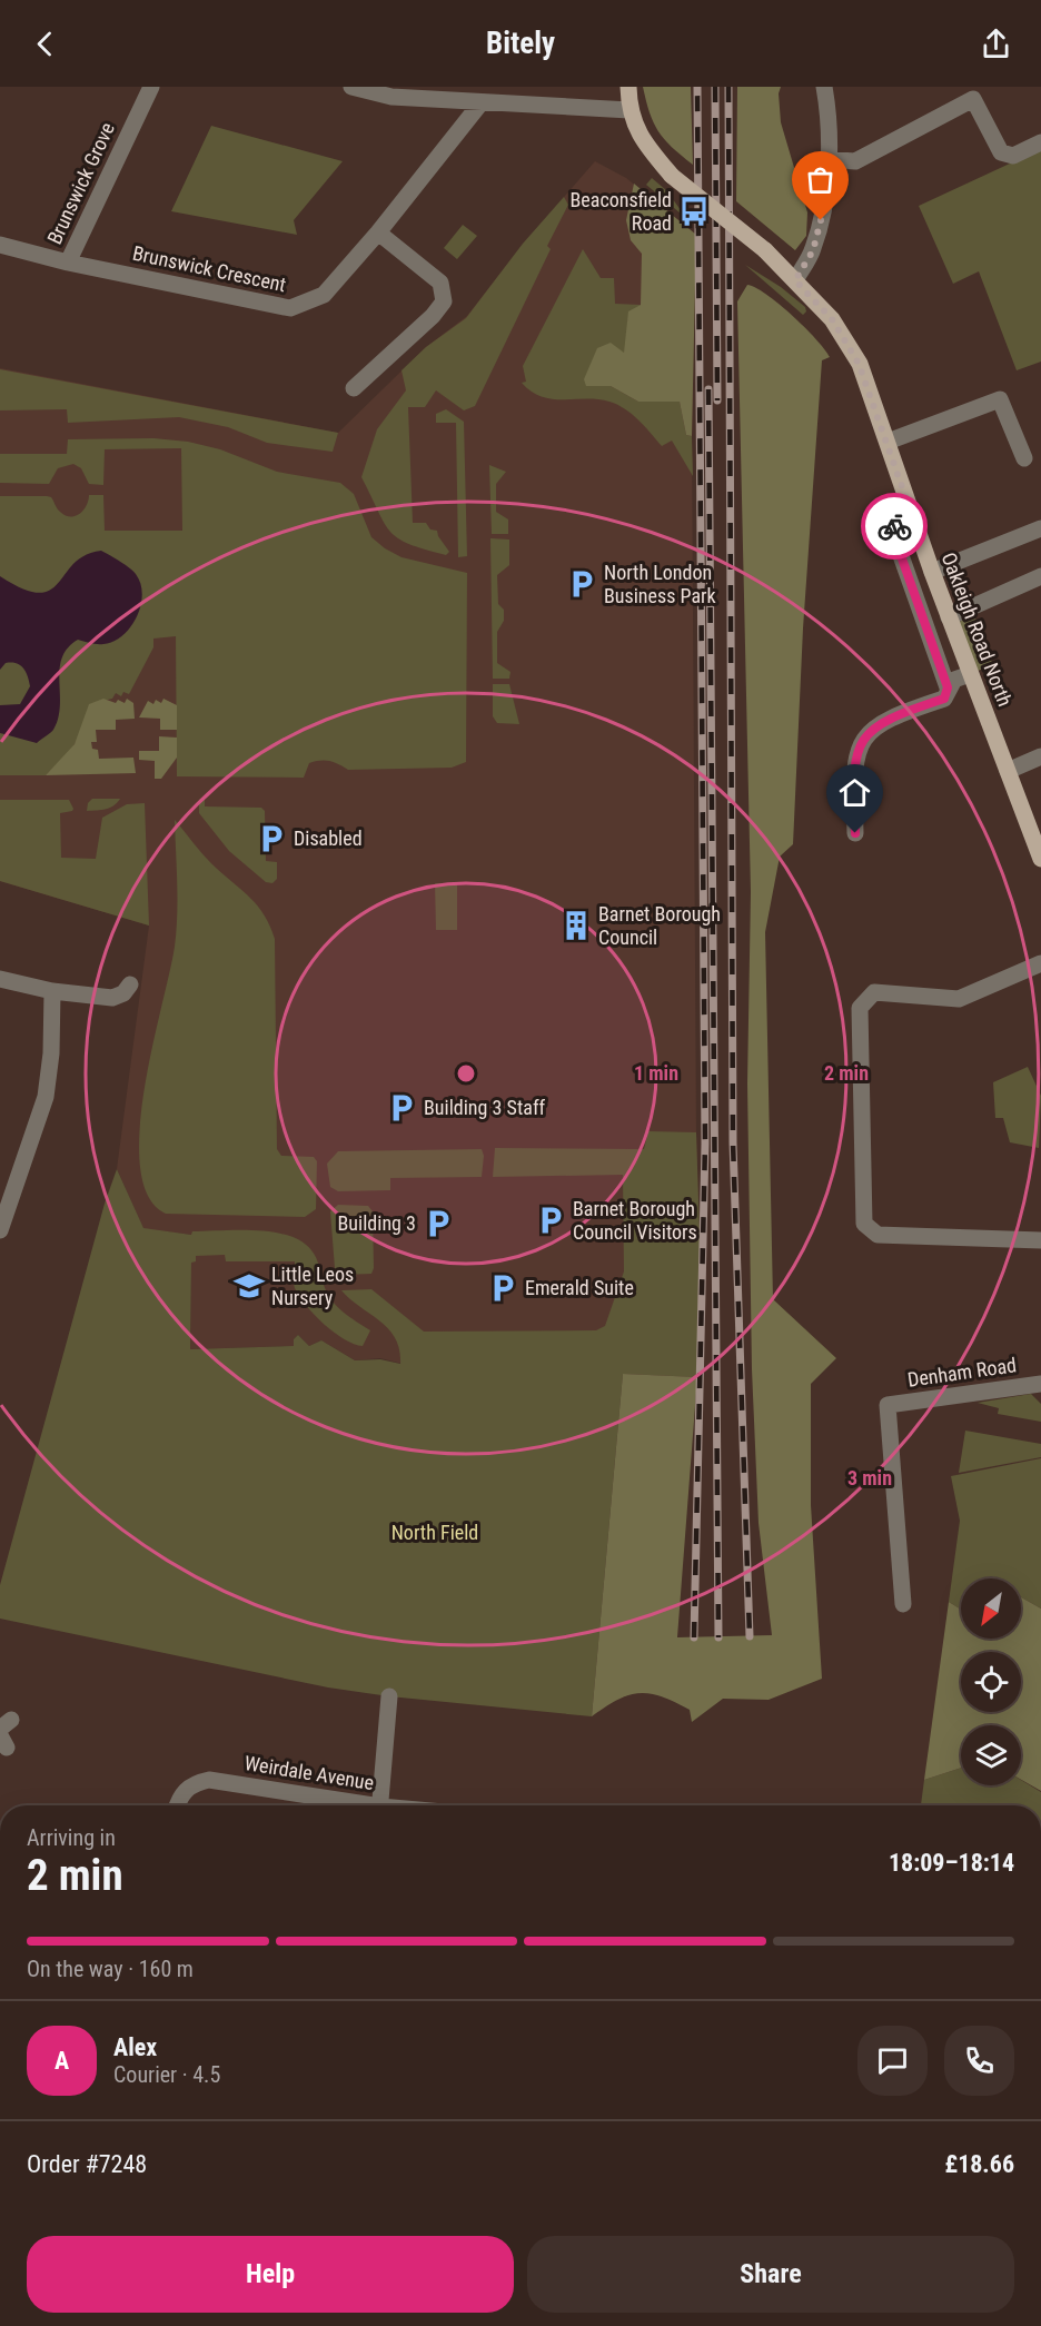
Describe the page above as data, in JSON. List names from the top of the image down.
{
  "streets": {
    "main road": ["Oakleigh Road North"],
    "street": [
      "Brunswick Grove",
      "Brunswick Crescent",
      "Denham Road",
      "Weirdale Avenue"
    ]
  },
  "crossings": [
    ["Brunswick Grove", "Brunswick Crescent"]
  ],
  "parks": ["North Field"],
  "places": {
    "bus stop": ["Beaconsfield Road"],
    "parking": [
      "North London Business Park",
      "Disabled",
      "Building 3 Staff",
      "Barnet Borough Council Visitors",
      "Building 3",
      "Emerald Suite"
    ],
    "building": ["Barnet Borough Council"],
    "school or university": ["Little Leos Nursery"]
  },
  "north": "bottom left",
  "page": {
    "header": "Bitely",
    "heading": ["2 min", "Arriving in", "18:09–18:14"],
    "panel": [
      "Alex",
      "Courier · 4.5",
      "Order #7248",
      "£18.66"
    ],
    "bar": "On the way · 160 m",
    "round": "A",
    "buttons": ["Help", "Share"]
  },
  "rings": ["1 min", "2 min", "3 min"]
}
